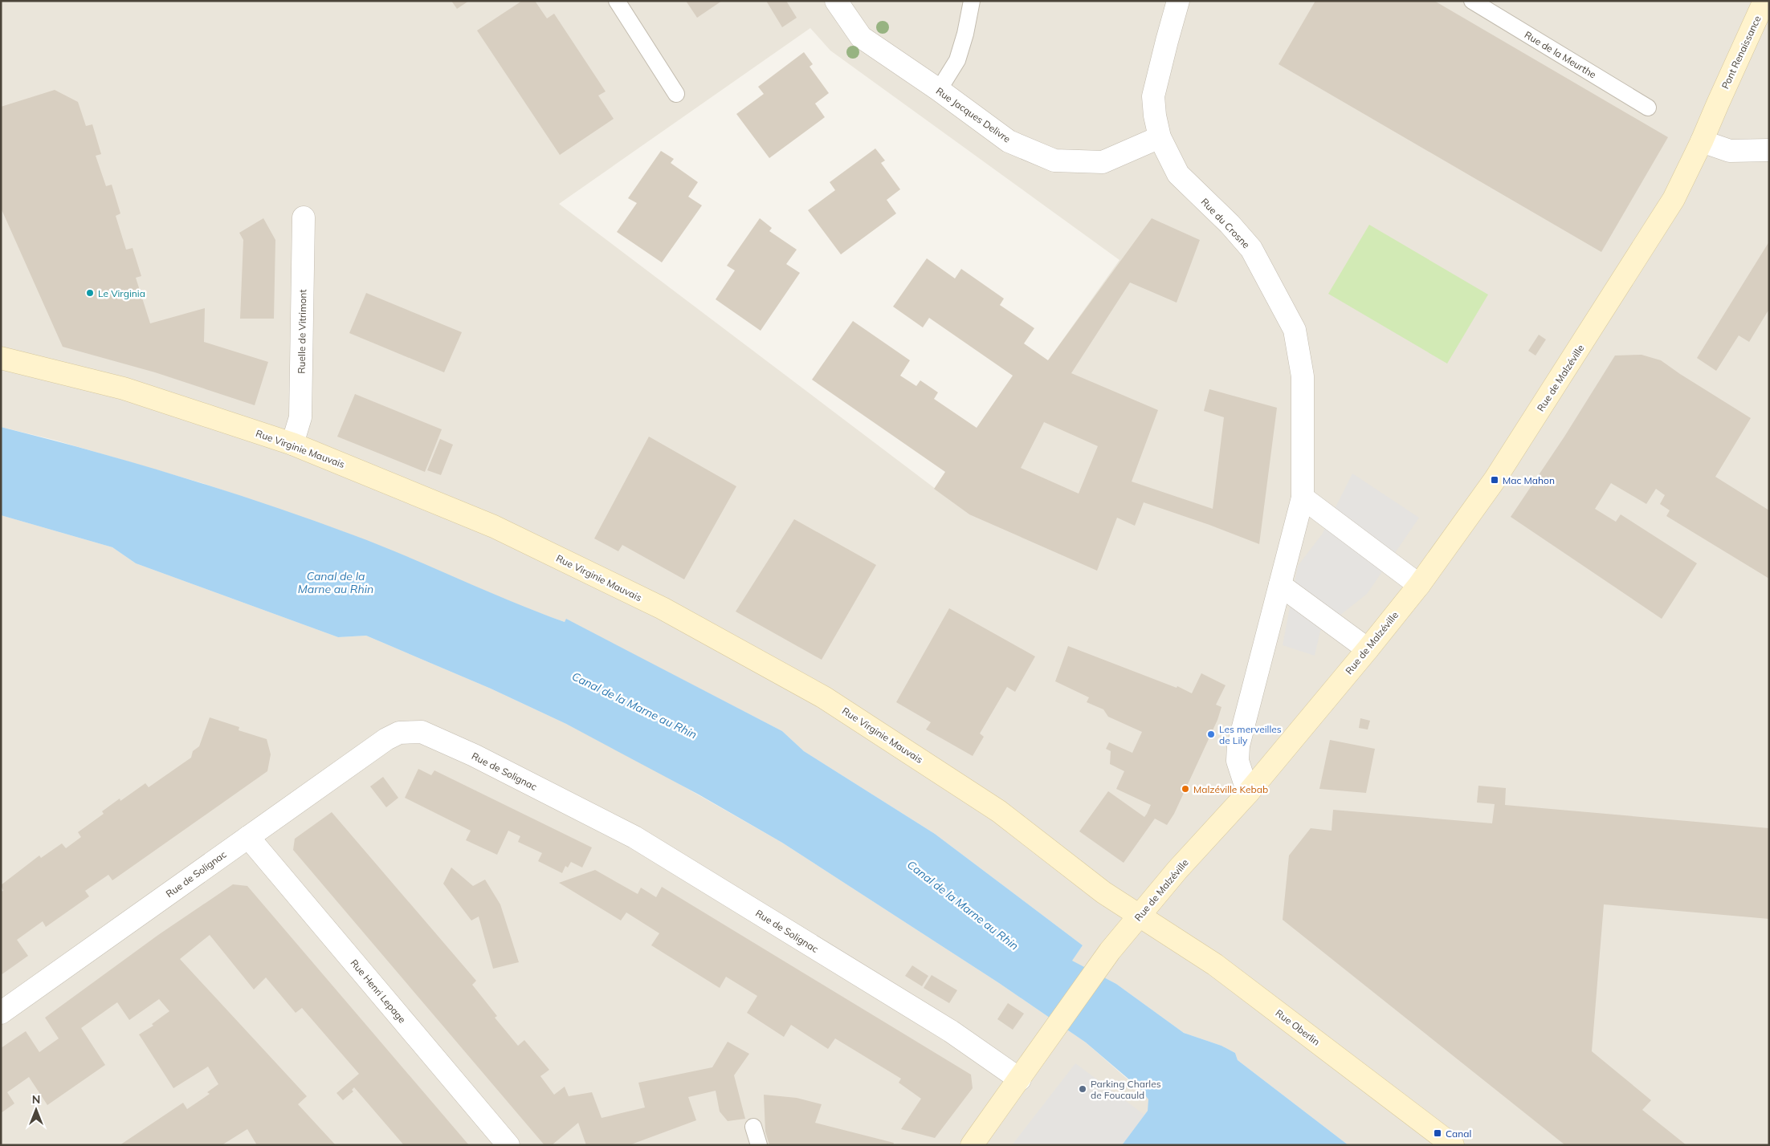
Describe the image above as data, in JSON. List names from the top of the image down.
{
  "streets": {
    "street": [
      "Pont Renaissance",
      "Rue Jacques Delivre",
      "Rue du Crosne",
      "Ruelle de Vitrimont",
      "Rue de Malzéville",
      "Rue Virginie Mauvais",
      "Rue de Solignac",
      "Rue Henri Lepage",
      "Rue Oberlin"
    ],
    "lane": ["Rue de la Meurthe"]
  },
  "crossings": [
    ["Pont Renaissance", "Rue de Malzéville"],
    ["Rue Jacques Delivre", "Rue du Crosne"],
    ["Rue du Crosne", "Rue de Malzéville"],
    ["Ruelle de Vitrimont", "Rue Virginie Mauvais"],
    ["Rue de Malzéville", "Rue Virginie Mauvais"],
    ["Rue de Malzéville", "Rue de Solignac"],
    ["Rue de Malzéville", "Rue Oberlin"],
    ["Rue Virginie Mauvais", "Rue Oberlin"],
    ["Rue de Solignac", "Rue Henri Lepage"]
  ],
  "water": ["Canal de la Marne au Rhin"],
  "places": {
    "other": [
      "Le Virginia",
      "Les merveilles de Lily",
      "Malzéville Kebab",
      "Parking Charles de Foucauld"
    ],
    "transit": ["Mac Mahon", "Canal"]
  },
  "north": "top"
}
